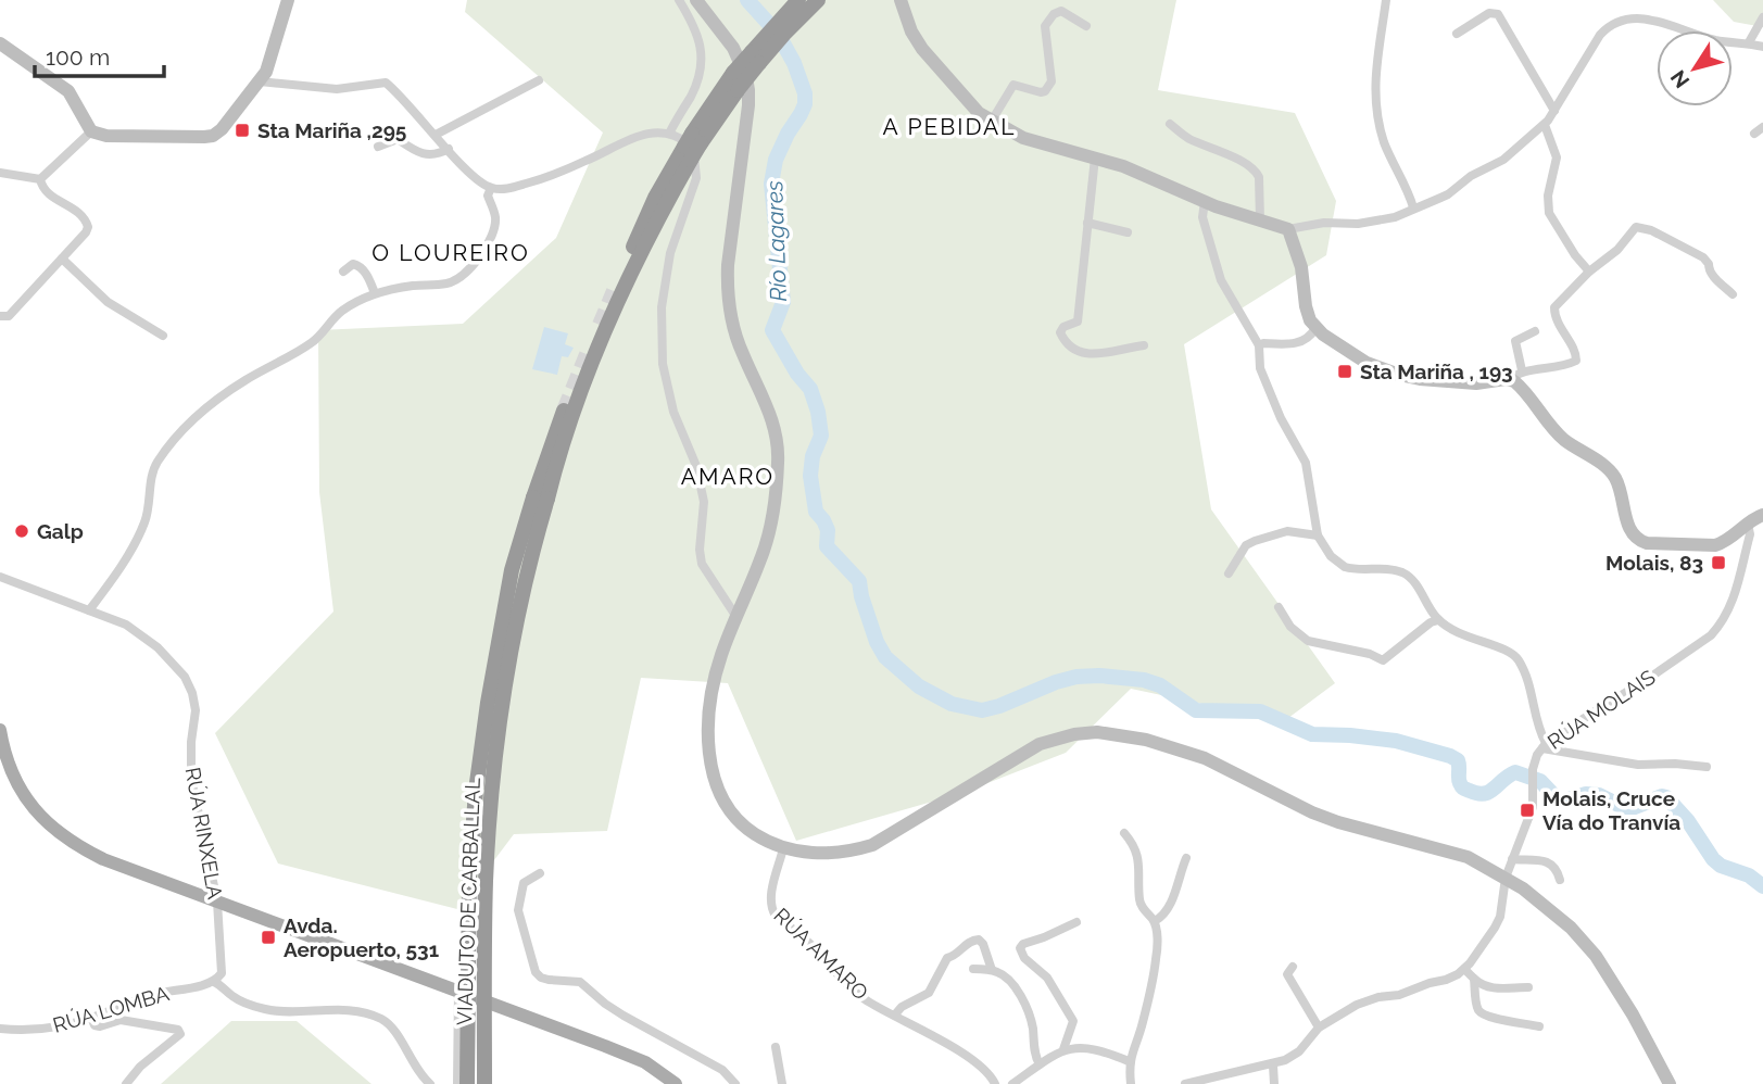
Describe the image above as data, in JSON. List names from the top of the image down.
{
  "streets": {
    "highway": ["VIADUTO DE CARBALLAL"],
    "street": [
      "RÚA MOLAIS",
      "RÚA RINXELA",
      "RÚA AMARO",
      "RÚA LOMBA"
    ]
  },
  "crossings": [
    ["RÚA RINXELA", "RÚA LOMBA"]
  ],
  "districts": ["A PEBIDAL", "O LOUREIRO", "AMARO"],
  "water": ["Río Lagares"],
  "places": {
    "transit": [
      "Sta Mariña ,295",
      "Sta Mariña , 193",
      "Molais, 83",
      "Molais, Cruce Vía do Tranvía",
      "Avda. Aeropuerto, 531"
    ],
    "other": ["Galp"]
  },
  "scale_bar": "100 m",
  "north": "bottom left"
}
